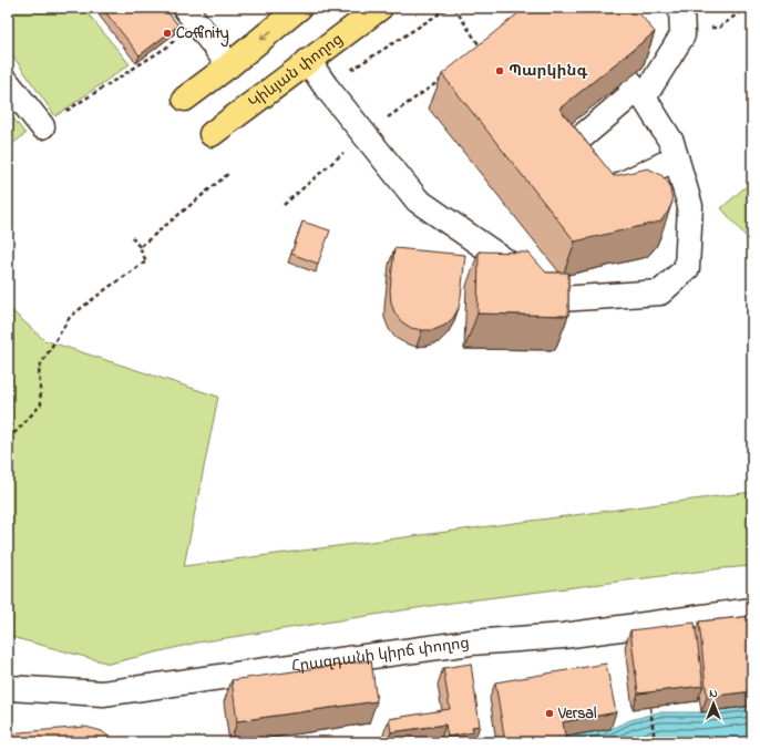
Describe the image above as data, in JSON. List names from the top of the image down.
{
  "streets": {
    "main road": ["Կիևյան փողոց"],
    "street": ["Հրազդանի կիրճ փողոց"]
  },
  "places": ["Coffinity", "Պարկինգ", "Versal"],
  "north": "top"
}
